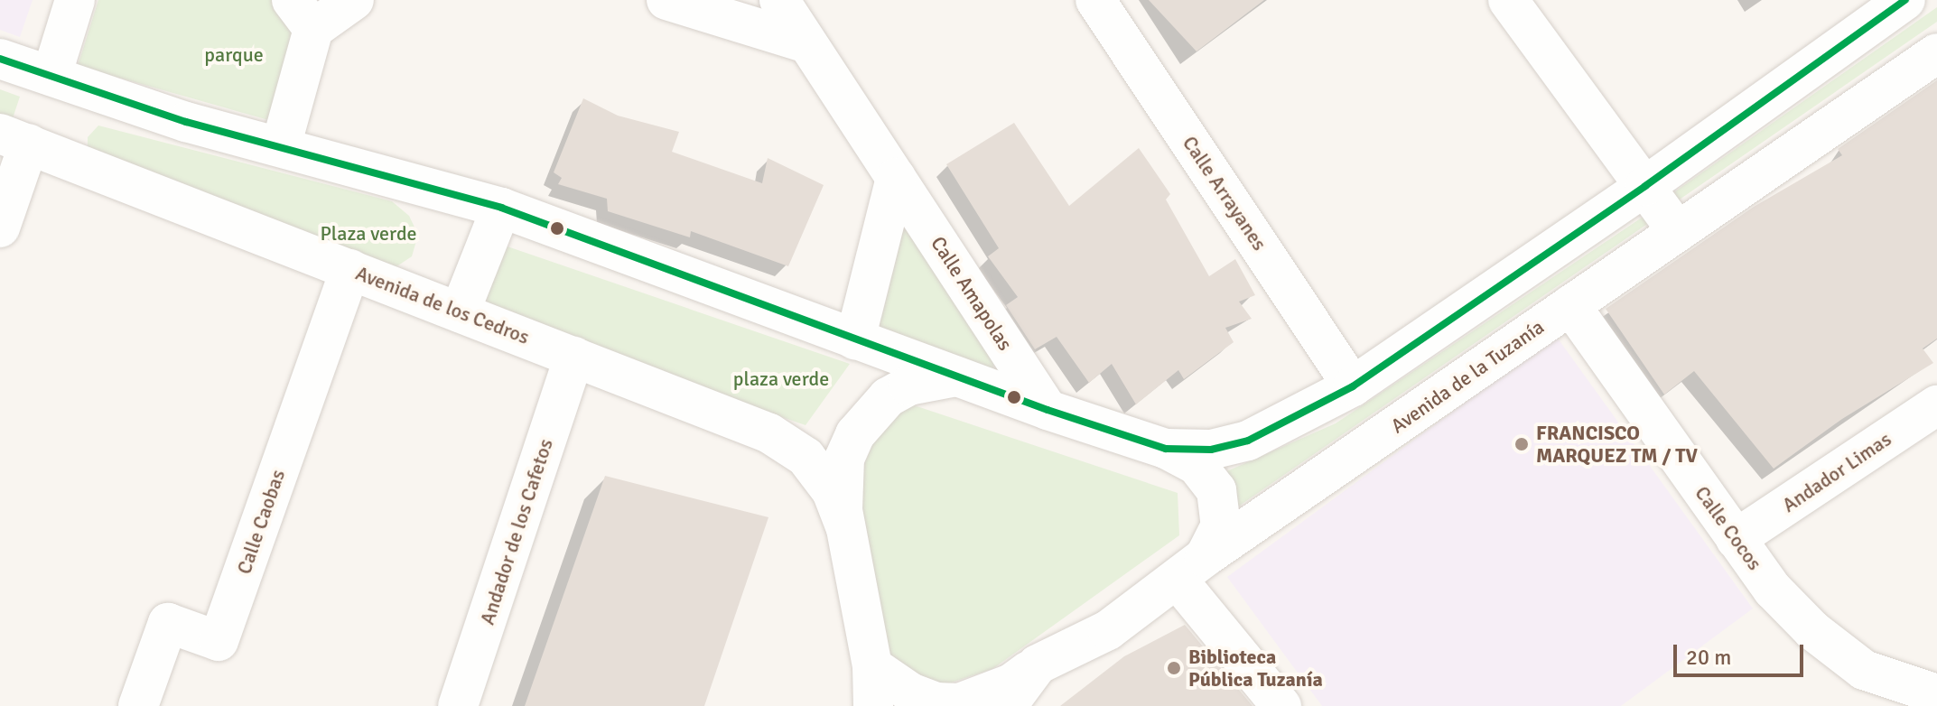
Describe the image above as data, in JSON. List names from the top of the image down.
{
  "streets": {
    "street": [
      "Calle Arrayanes",
      "Calle Amapolas",
      "Avenida de los Cedros",
      "Avenida de la Tuzanía",
      "Andador Limas",
      "Calle Caobas",
      "Calle Cocos",
      "Andador de los Cafetos"
    ]
  },
  "crossings": [
    ["Avenida de los Cedros", "Calle Caobas"],
    ["Avenida de los Cedros", "Andador de los Cafetos"],
    ["Avenida de la Tuzanía", "Calle Cocos"],
    ["Andador Limas", "Calle Cocos"]
  ],
  "parks": ["parque", "Plaza verde", "plaza verde"],
  "places": ["FRANCISCO MARQUEZ TM / TV", "Biblioteca Pública Tuzanía"],
  "scale_bar": "20 m"
}
